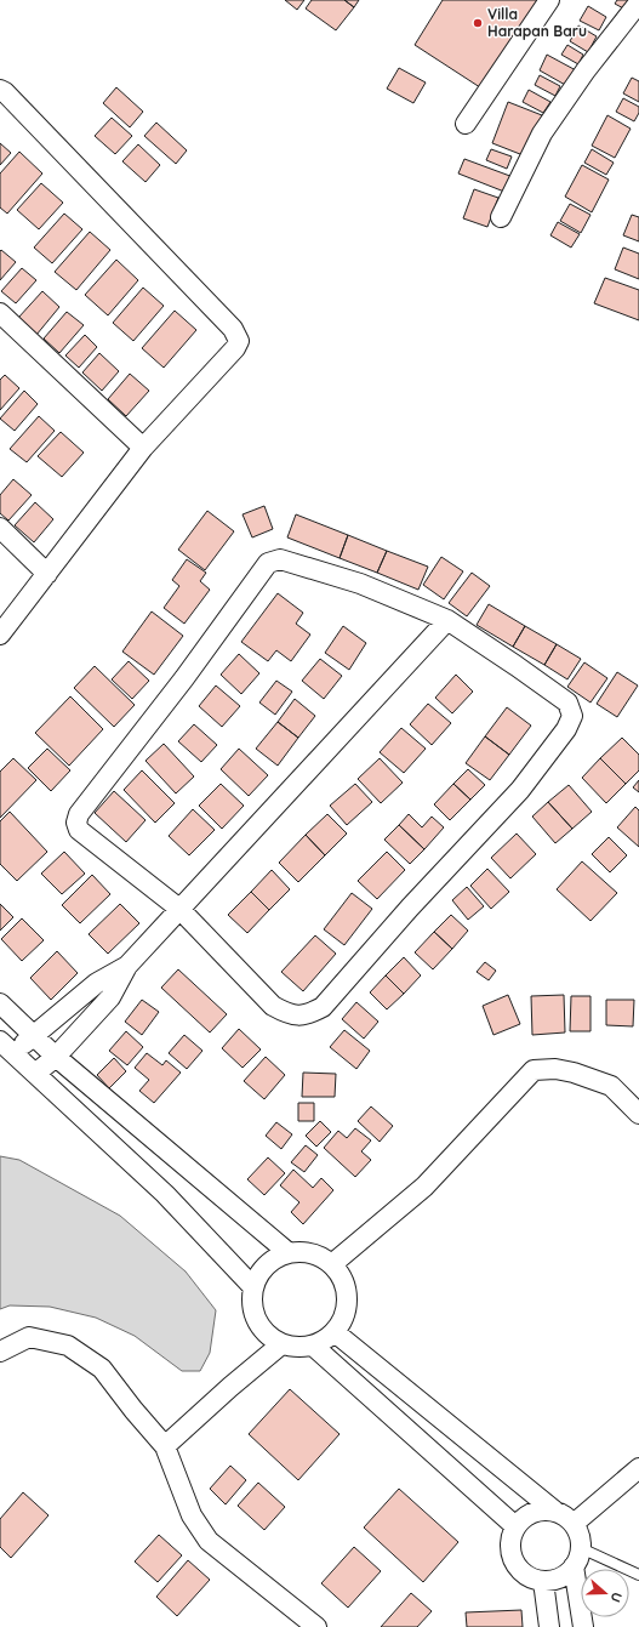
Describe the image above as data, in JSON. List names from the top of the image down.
{
  "places": ["Villa Harapan Baru"],
  "north": "right"
}
